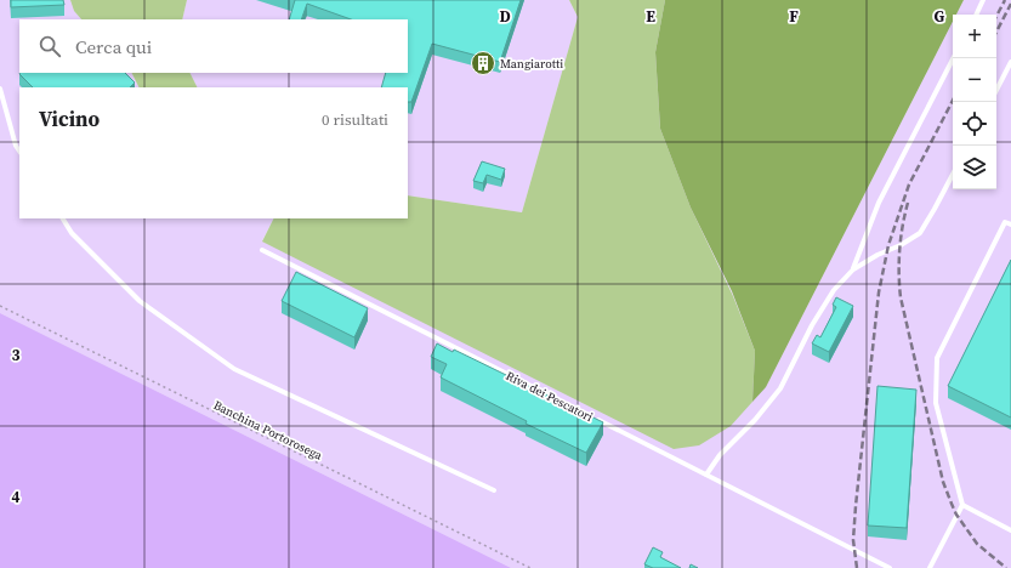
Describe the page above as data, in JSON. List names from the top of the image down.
{
  "streets": {
    "lane": ["Riva dei Pescatori"],
    "path": ["Banchina Portorosega"]
  },
  "places": {
    "building": ["Mangiarotti"]
  },
  "page": {
    "map_buttons": ["+", "−"],
    "search": "Cerca qui",
    "heading": ["Vicino", "0 risultati"]
  },
  "grid": {
    "columns": [
      "D",
      "E",
      "F",
      "G"
    ],
    "rows": ["3", "4"]
  }
}
